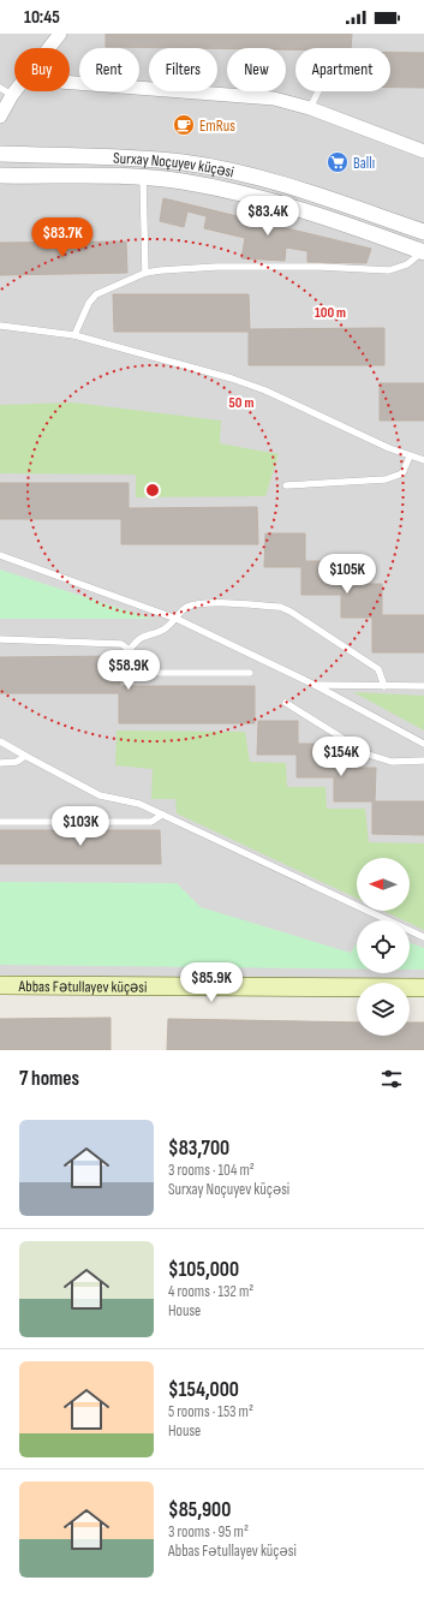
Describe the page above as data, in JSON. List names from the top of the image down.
{
  "streets": {
    "main road": ["Abbas Fətullayev küçəsi"],
    "street": ["Surxay Noçuyev küçəsi"]
  },
  "places": {
    "cafe": ["EmRus"],
    "supermarket": ["Ballı"]
  },
  "north": "left",
  "page": {
    "status": "10:45",
    "chip": [
      "Buy",
      "Rent",
      "Filters",
      "New",
      "Apartment"
    ],
    "price": [
      "$83.4K",
      "$83.7K",
      "$105K",
      "$58.9K",
      "$154K",
      "$103K",
      "$85.9K"
    ],
    "heading": "7 homes",
    "list": [
      {
        "name": "$83,700",
        "note": "3 rooms · 104 m² · Surxay Noçuyev küçəsi"
      },
      {
        "name": "$105,000",
        "note": "4 rooms · 132 m² · House"
      },
      {
        "name": "$154,000",
        "note": "5 rooms · 153 m² · House"
      },
      {
        "name": "$85,900",
        "note": "3 rooms · 95 m² · Abbas Fətullayev küçəsi"
      }
    ]
  },
  "rings": ["100 m", "50 m"]
}
